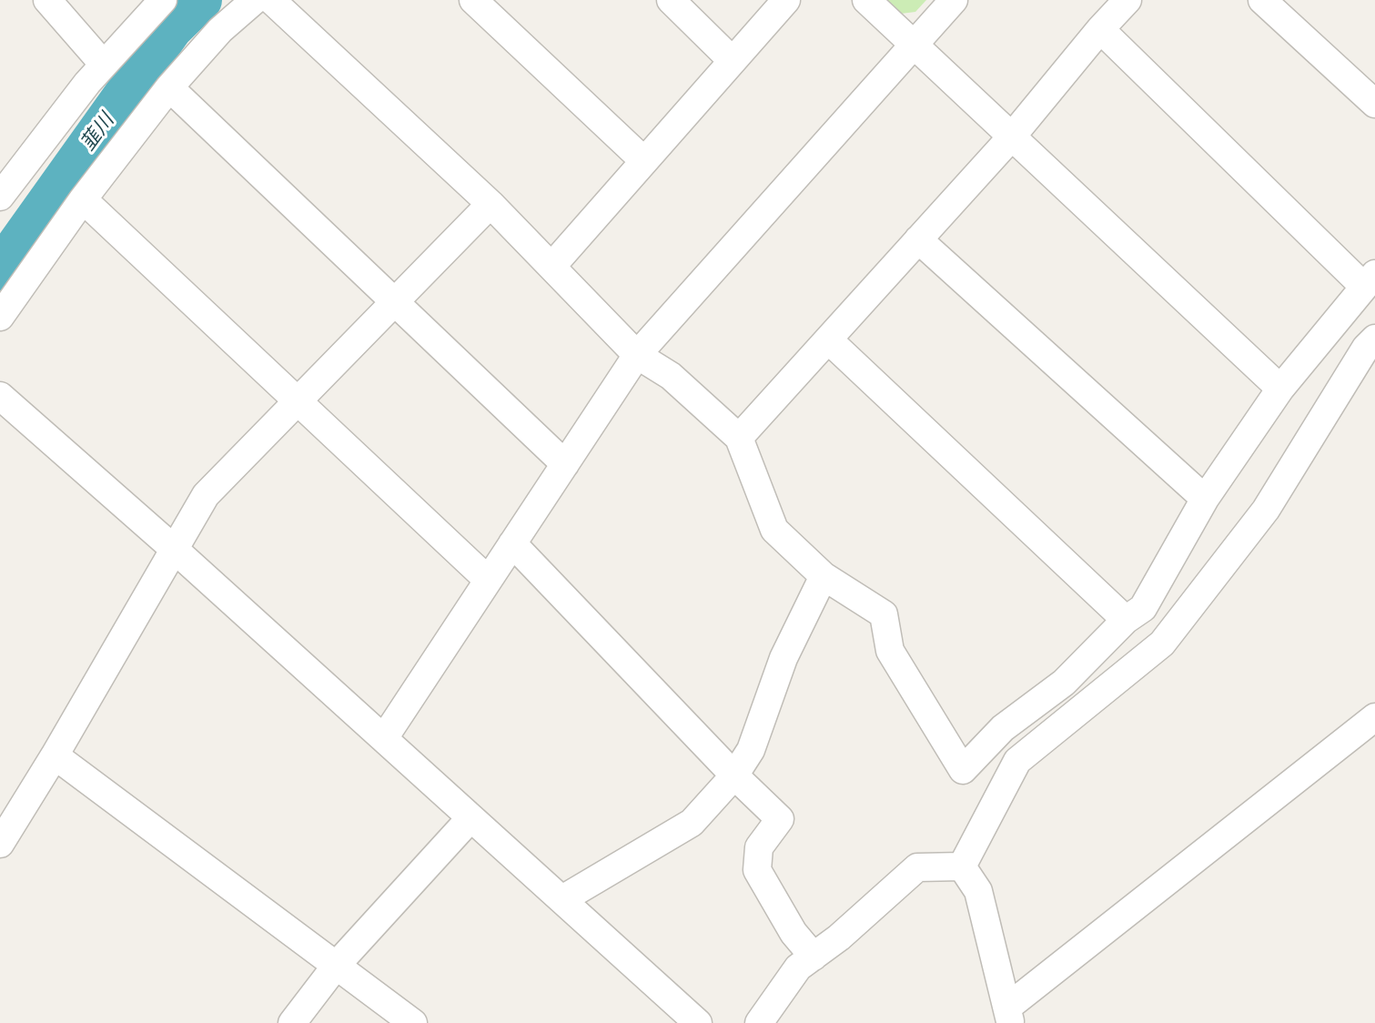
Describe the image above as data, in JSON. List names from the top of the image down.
{
  "water": ["韮川"]
}
